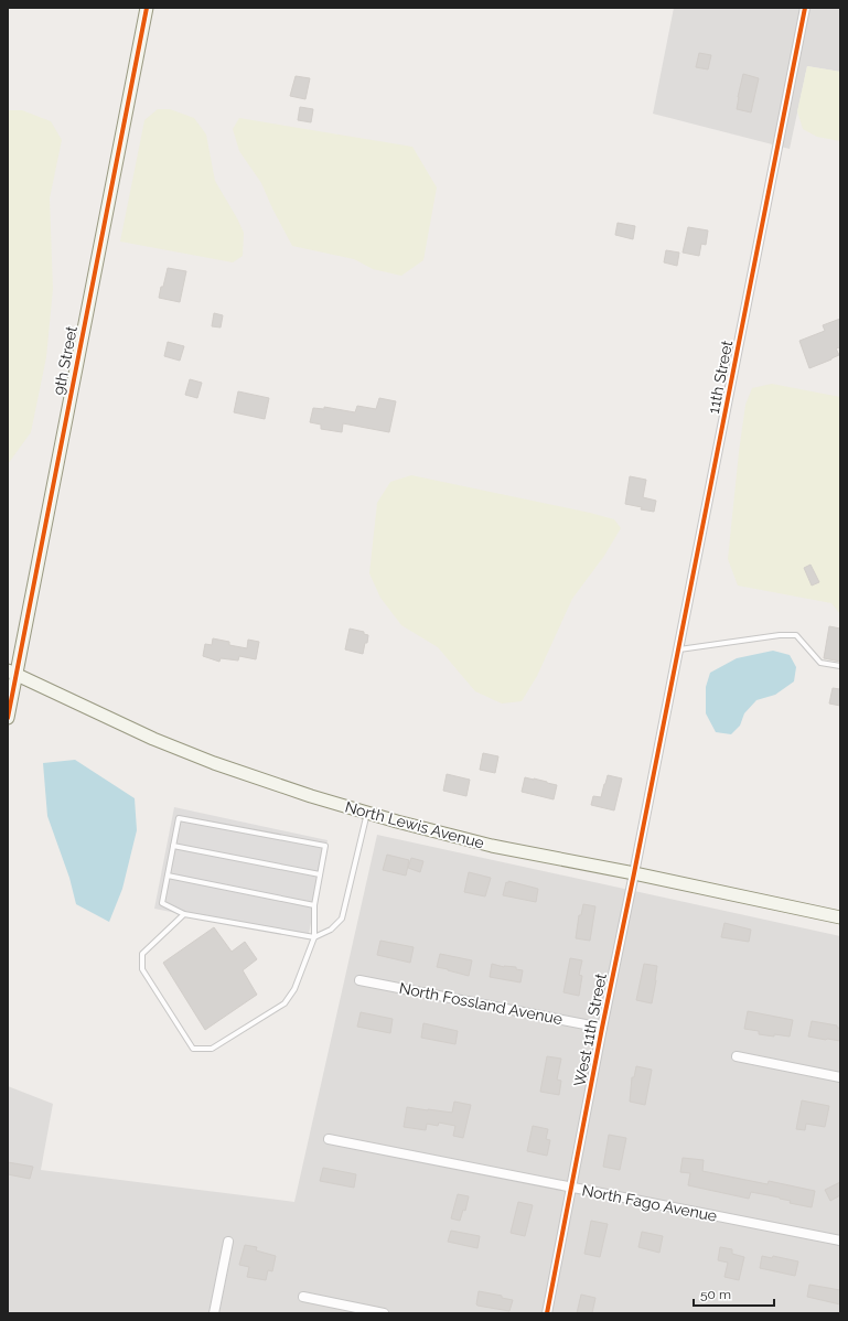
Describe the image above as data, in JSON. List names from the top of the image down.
{
  "streets": {
    "main road": ["9th Street", "North Lewis Avenue"],
    "street": [
      "11th Street",
      "North Fossland Avenue",
      "West 11th Street",
      "North Fago Avenue"
    ]
  },
  "crossings": [
    ["9th Street", "North Lewis Avenue"],
    ["11th Street", "West 11th Street"],
    ["North Lewis Avenue", "West 11th Street"],
    ["North Fossland Avenue", "West 11th Street"],
    ["West 11th Street", "North Fago Avenue"]
  ],
  "scale_bar": "50 m"
}
